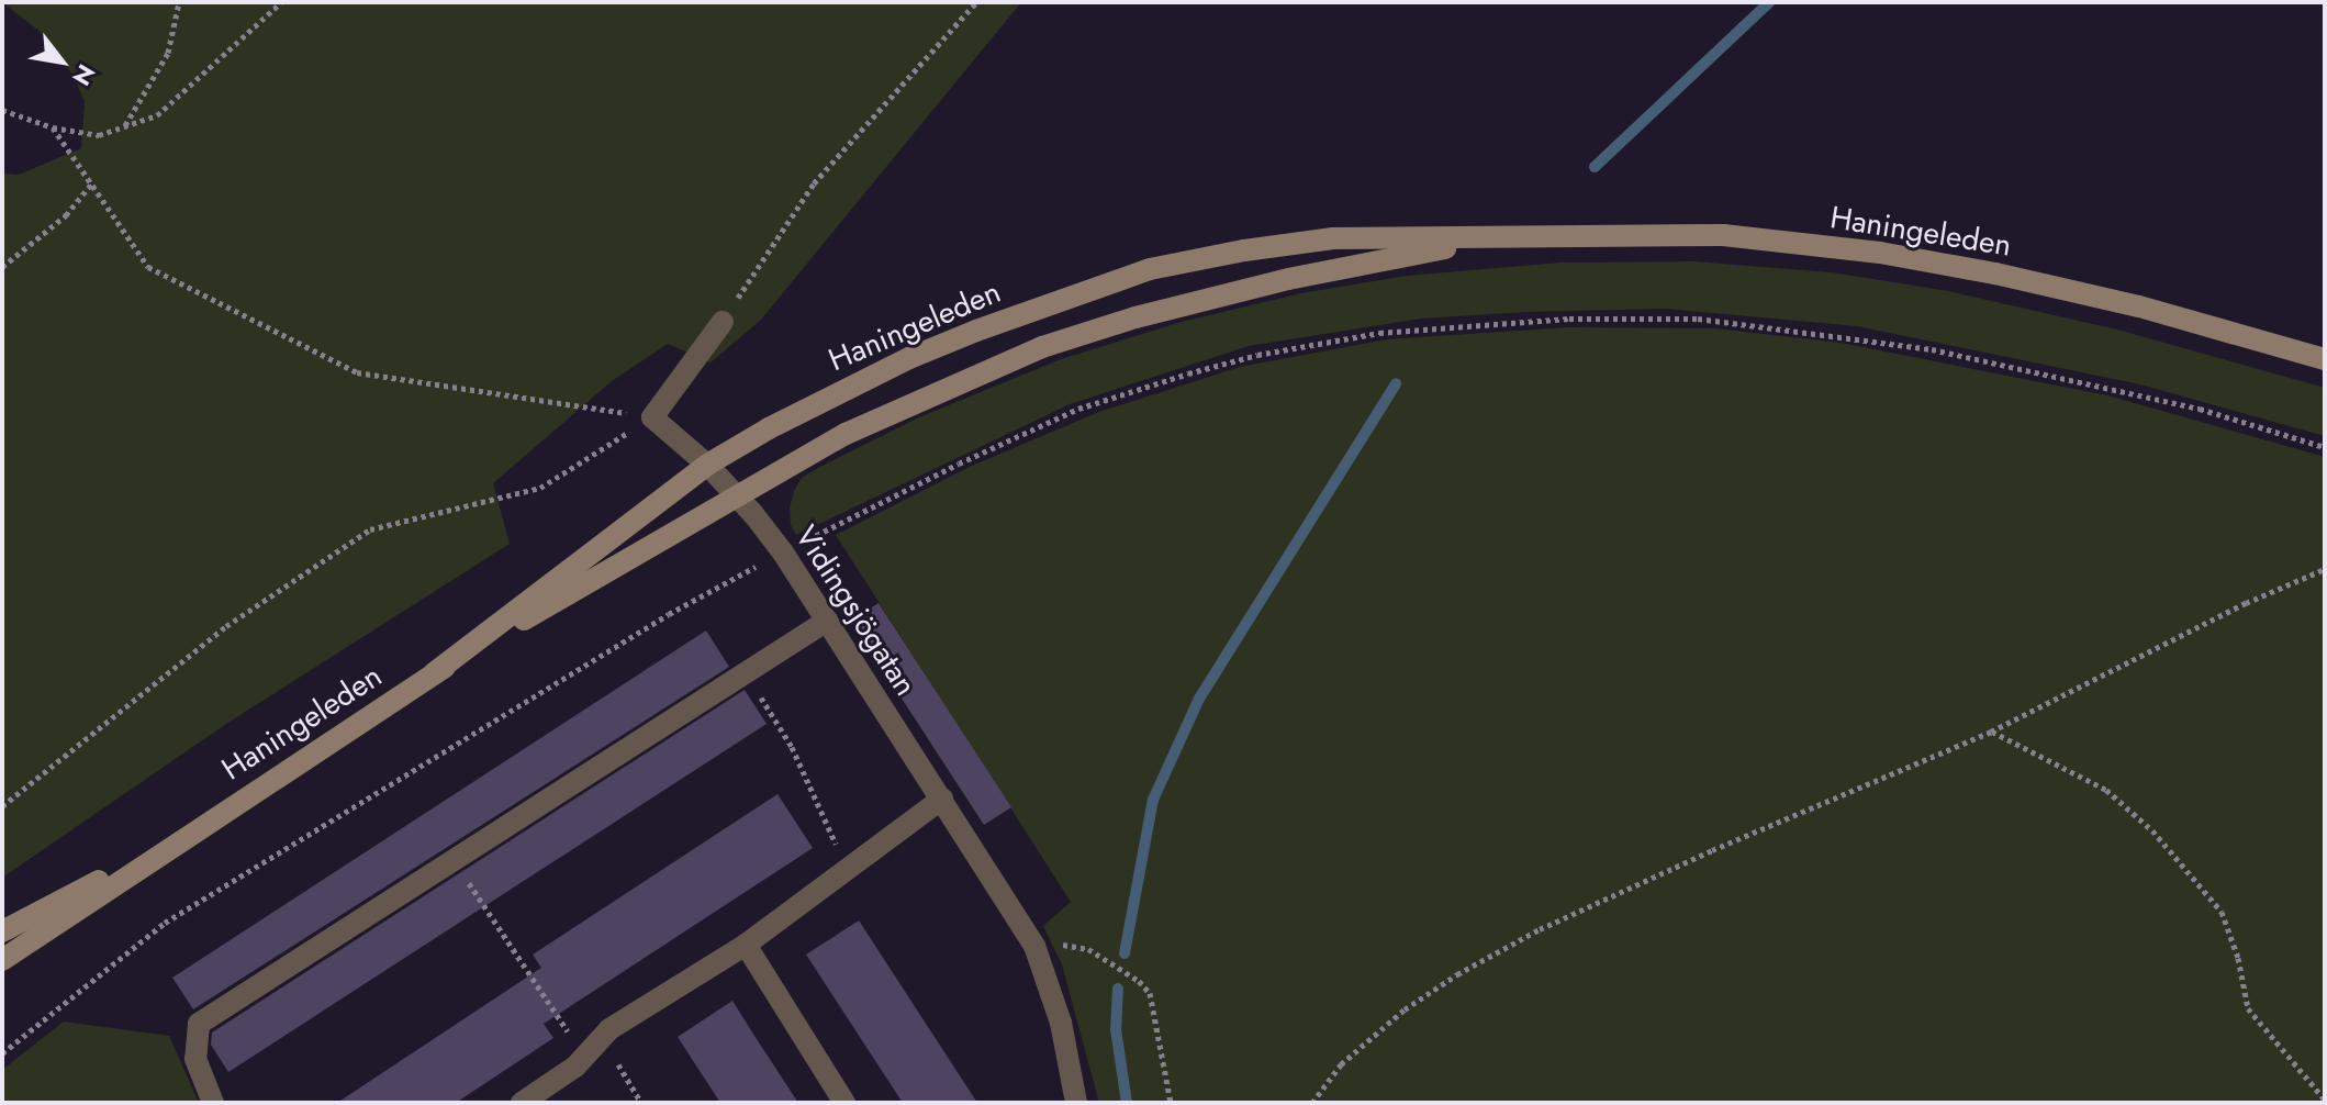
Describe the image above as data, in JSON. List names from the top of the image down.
{
  "streets": {
    "main road": ["Haningeleden"],
    "street": ["Vidingsjögatan"]
  },
  "crossings": [
    ["Haningeleden", "Vidingsjögatan"]
  ],
  "north": "bottom right"
}
